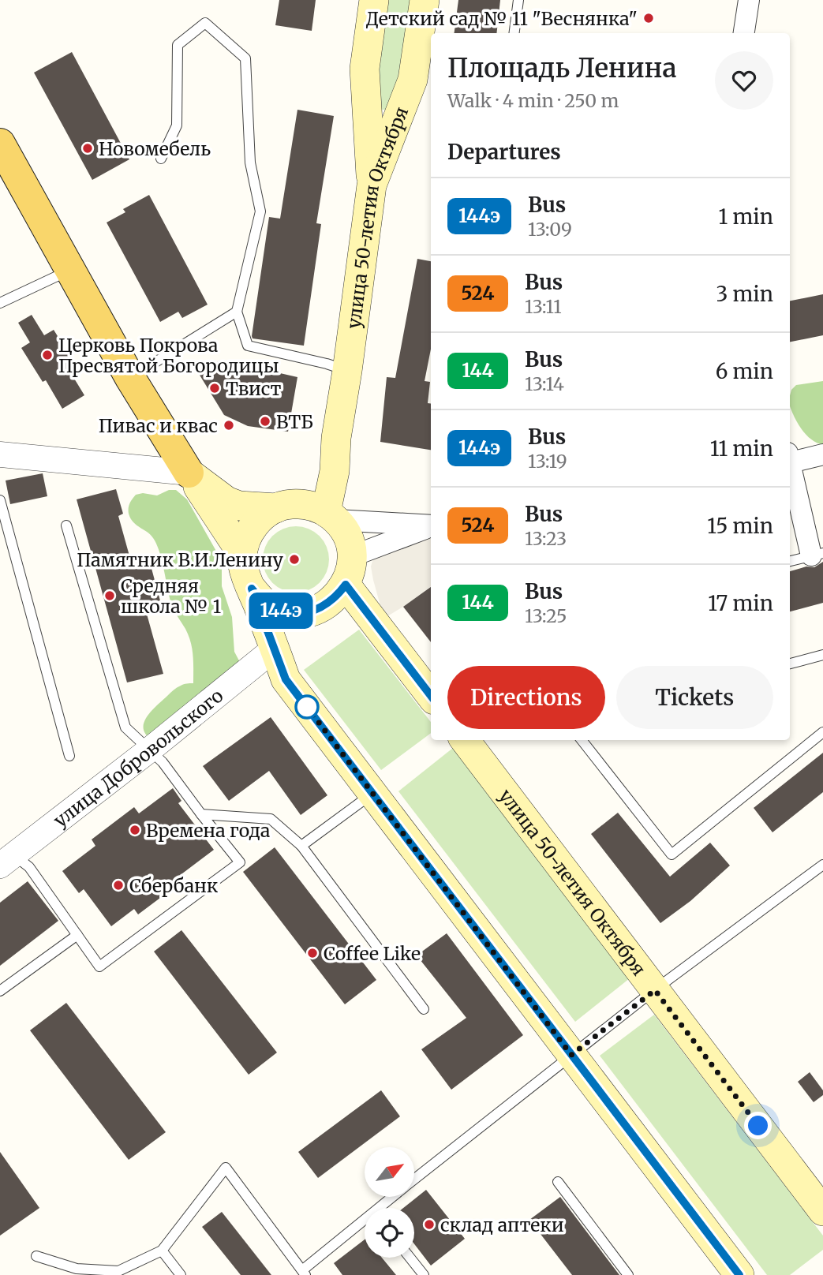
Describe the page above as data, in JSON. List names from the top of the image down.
{
  "streets": {
    "main road": ["улица 50-летия Октября"],
    "street": ["улица Добровольского"]
  },
  "places": [
    "Детский сад № 11 \"Веснянка\"",
    "Новомебель",
    "Церковь Покрова Пресвятой Богородицы",
    "Твист",
    "ВТБ",
    "Пивас и квас",
    "Памятник В.И.Ленину",
    "Средняя школа № 1",
    "Времена года",
    "Сбербанк",
    "Coffee Like",
    "склад аптеки"
  ],
  "lines": ["bus line 144э"],
  "north": "top right",
  "page": {
    "on_map": "144э",
    "heading": [
      ["Площадь Ленина", "Walk · 4 min · 250 m"],
      "Departures"
    ],
    "list": [
      {
        "mark": "144э",
        "name": "Bus",
        "note": "13:09",
        "value": "1 min"
      },
      {
        "mark": "524",
        "name": "Bus",
        "note": "13:11",
        "value": "3 min"
      },
      {
        "mark": "144",
        "name": "Bus",
        "note": "13:14",
        "value": "6 min"
      },
      {
        "mark": "144э",
        "name": "Bus",
        "note": "13:19",
        "value": "11 min"
      },
      {
        "mark": "524",
        "name": "Bus",
        "note": "13:23",
        "value": "15 min"
      },
      {
        "mark": "144",
        "name": "Bus",
        "note": "13:25",
        "value": "17 min"
      }
    ],
    "buttons": ["Directions", "Tickets"]
  }
}
